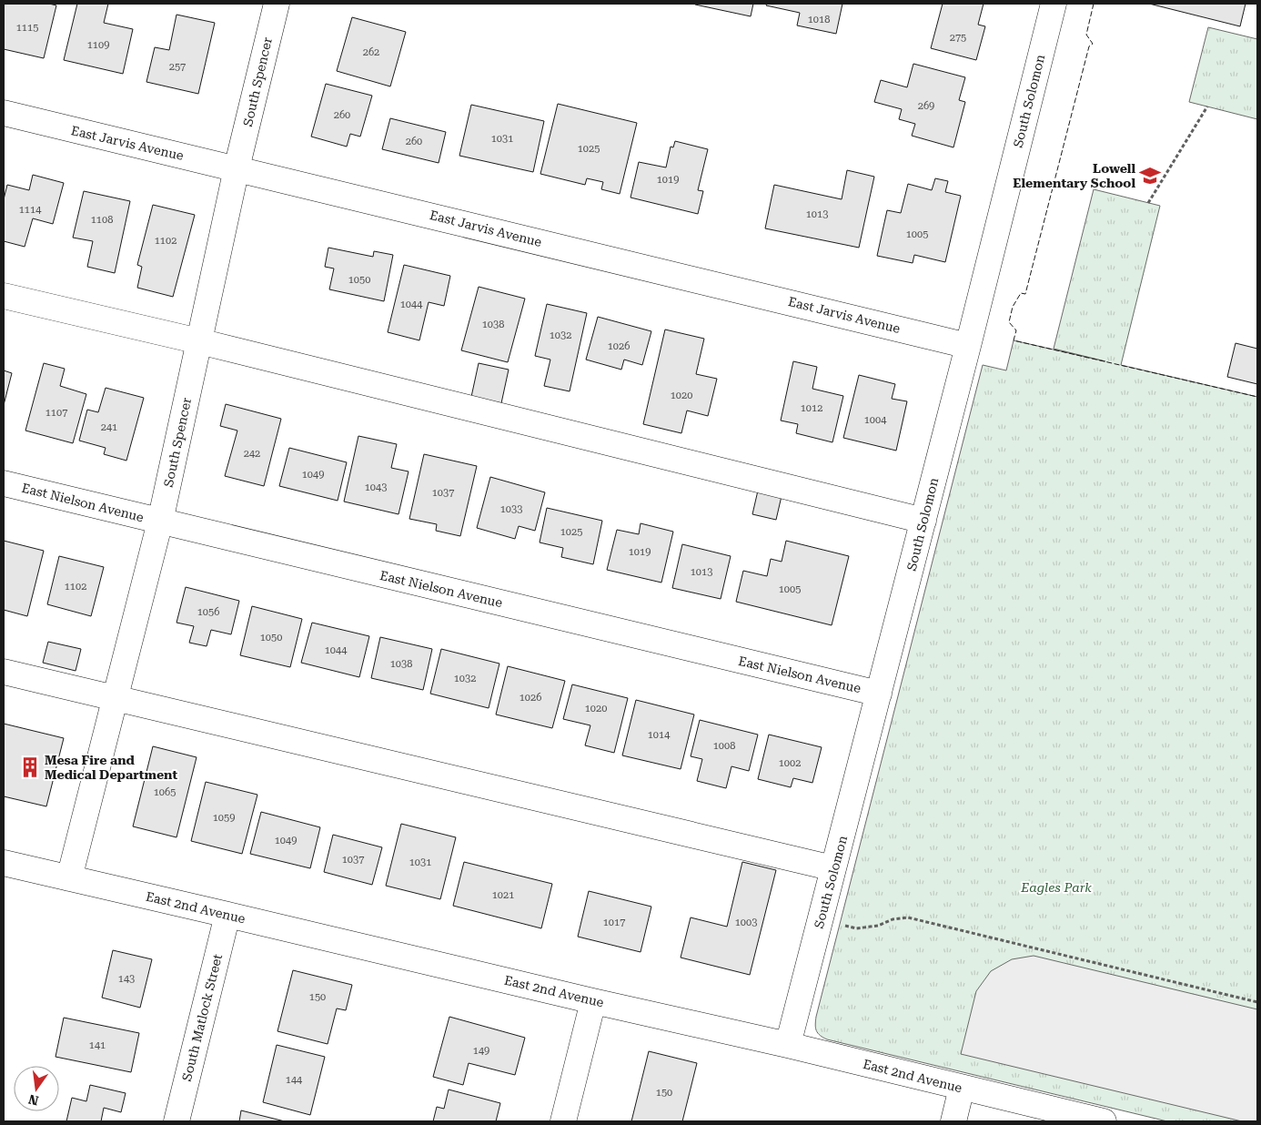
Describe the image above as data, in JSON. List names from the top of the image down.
{
  "streets": {
    "street": [
      "South Spencer",
      "South Solomon",
      "East Jarvis Avenue",
      "East Nielson Avenue",
      "East 2nd Avenue",
      "South Matlock Street"
    ]
  },
  "crossings": [
    ["South Spencer", "East Jarvis Avenue"],
    ["South Spencer", "East Nielson Avenue"],
    ["South Spencer", "East 2nd Avenue"],
    ["South Solomon", "East Jarvis Avenue"],
    ["South Solomon", "East Nielson Avenue"],
    ["South Solomon", "East 2nd Avenue"],
    ["East 2nd Avenue", "South Matlock Street"]
  ],
  "parks": ["Eagles Park"],
  "places": {
    "school or university": ["Lowell Elementary School"],
    "building": ["Mesa Fire and Medical Department"]
  },
  "house_numbers": [
    "1018",
    "1115",
    "275",
    "1109",
    "262",
    "257",
    "269",
    "260",
    "1031",
    "260",
    "1025",
    "1019",
    "1114",
    "1013",
    "1108",
    "1005",
    "1102",
    "1050",
    "1044",
    "1038",
    "1032",
    "1026",
    "1020",
    "1012",
    "1107",
    "1004",
    "241",
    "242",
    "1049",
    "1043",
    "1037",
    "1033",
    "1025",
    "1019",
    "1013",
    "1102",
    "1005",
    "1056",
    "1050",
    "1044",
    "1038",
    "1032",
    "1026",
    "1020",
    "1014",
    "1008",
    "1002",
    "1065",
    "1059",
    "1049",
    "1037",
    "1031",
    "1021",
    "1017",
    "1003",
    "143",
    "150",
    "141",
    "149",
    "144",
    "150"
  ],
  "north": "bottom"
}
